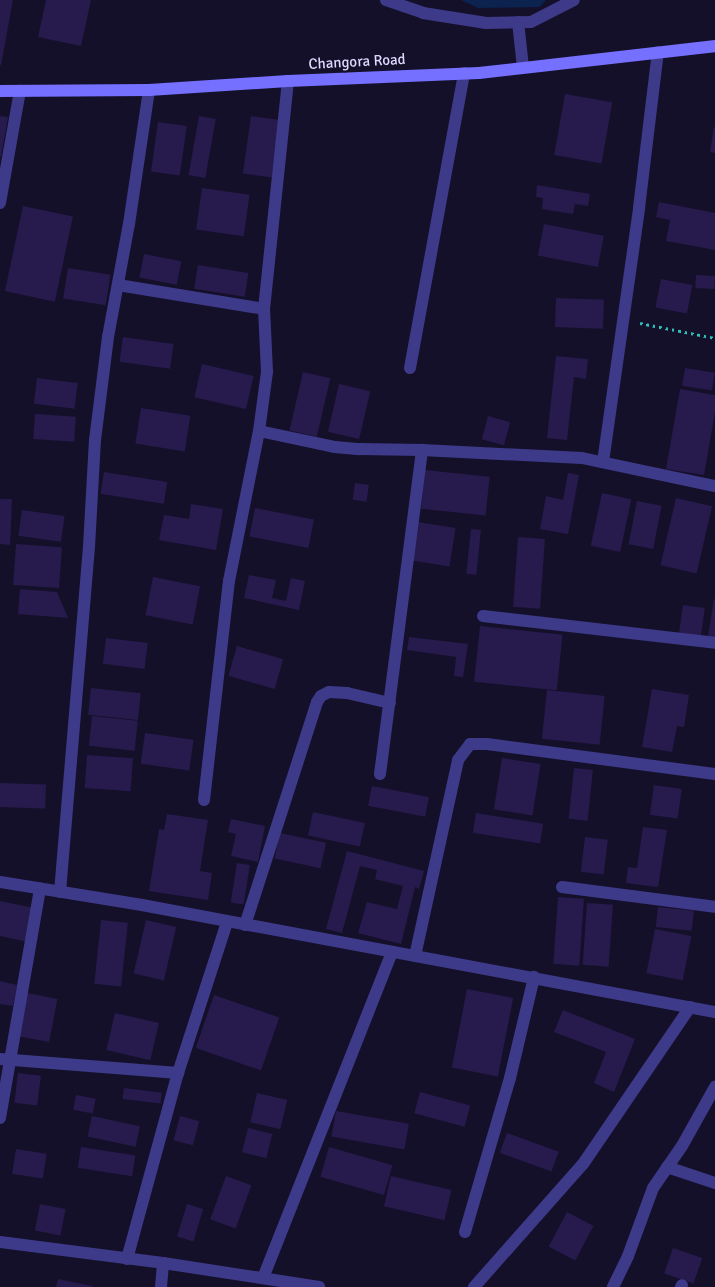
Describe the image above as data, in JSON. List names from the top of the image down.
{
  "streets": {
    "street": ["Changora Road"]
  }
}
